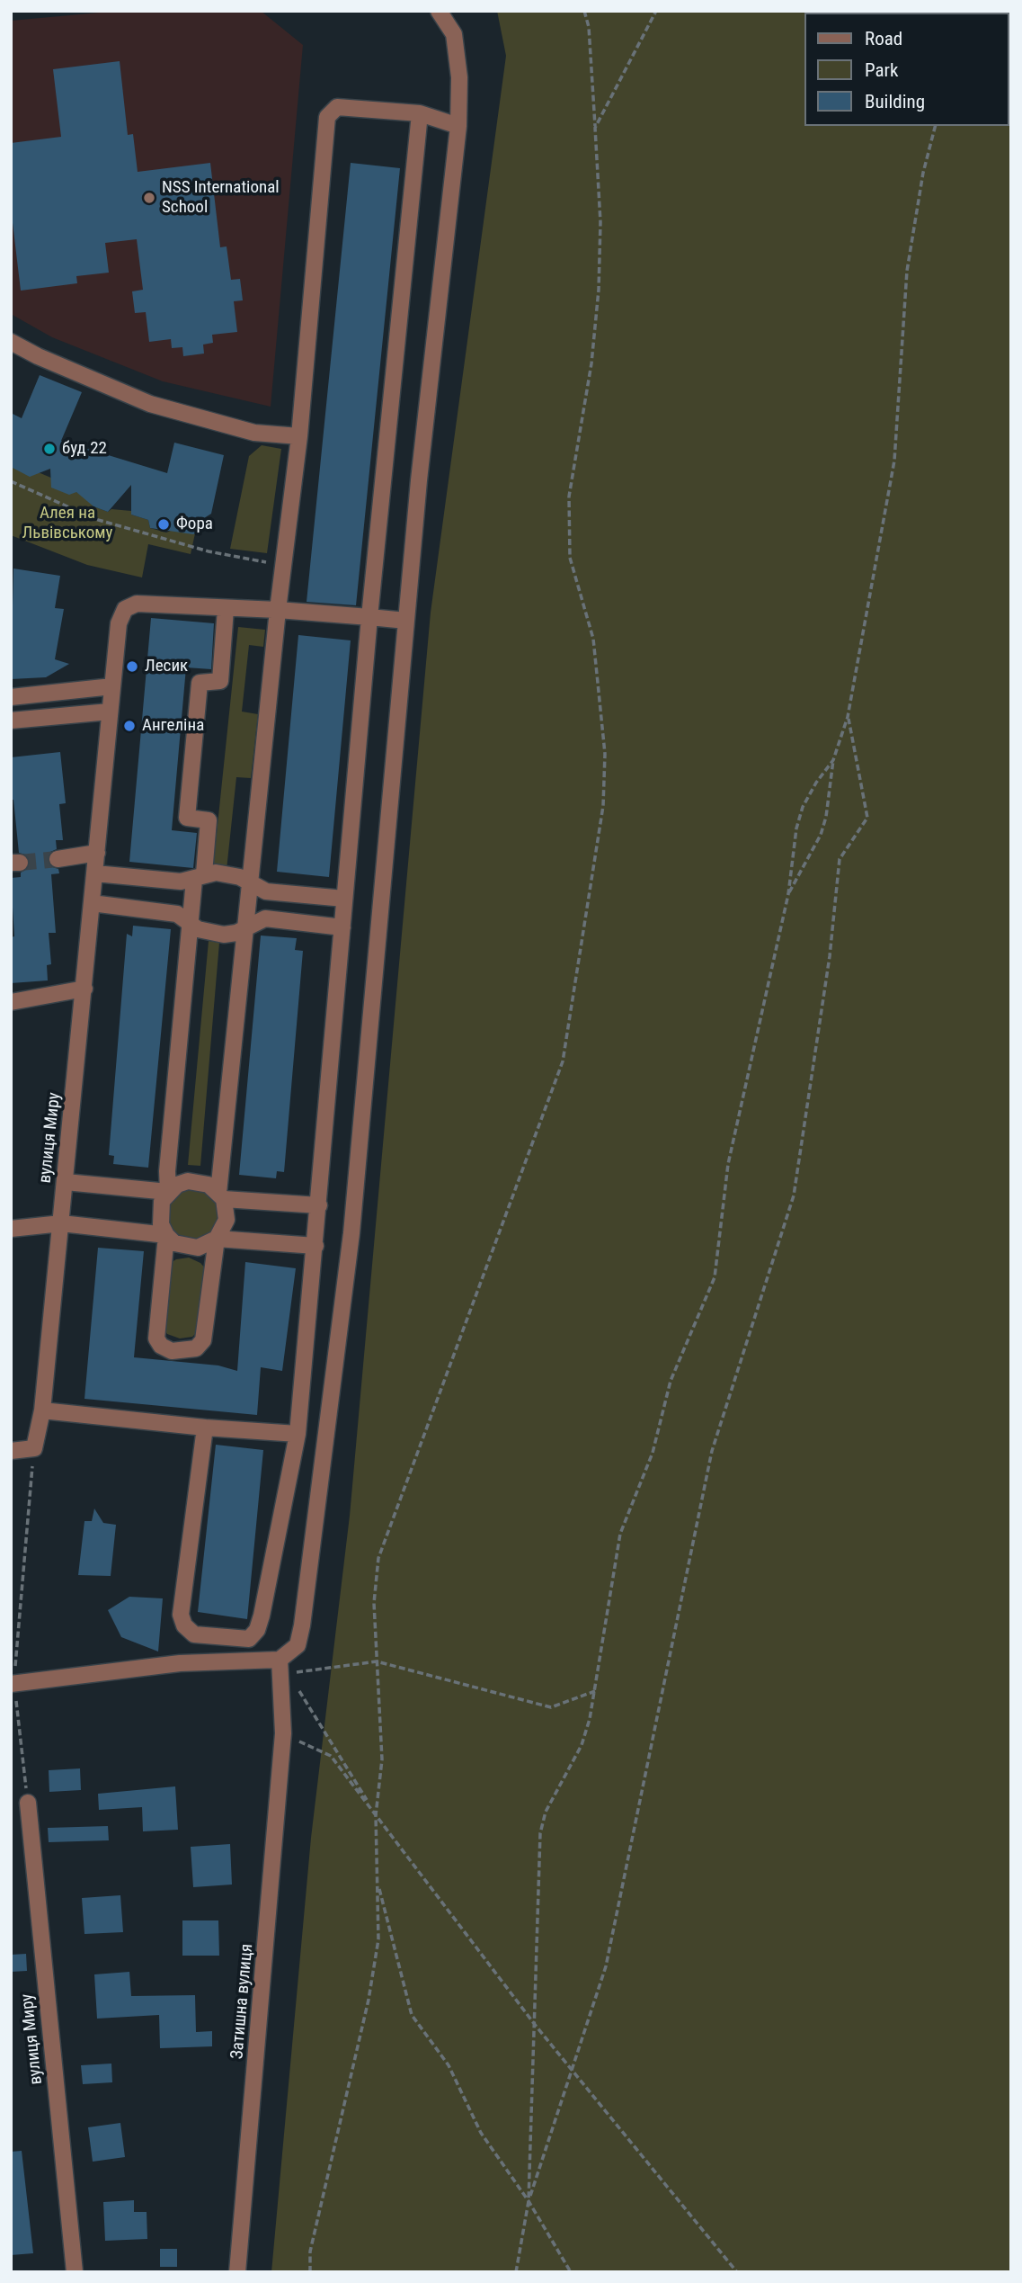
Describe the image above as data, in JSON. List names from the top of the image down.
{
  "streets": {
    "street": ["вулиця Миру", "Затишна вулиця"]
  },
  "parks": ["Алея на Львівському"],
  "places": [
    "NSS International School",
    "буд 22",
    "Фора",
    "Лесик",
    "Ангеліна"
  ],
  "legend": ["Road", "Park", "Building"]
}
